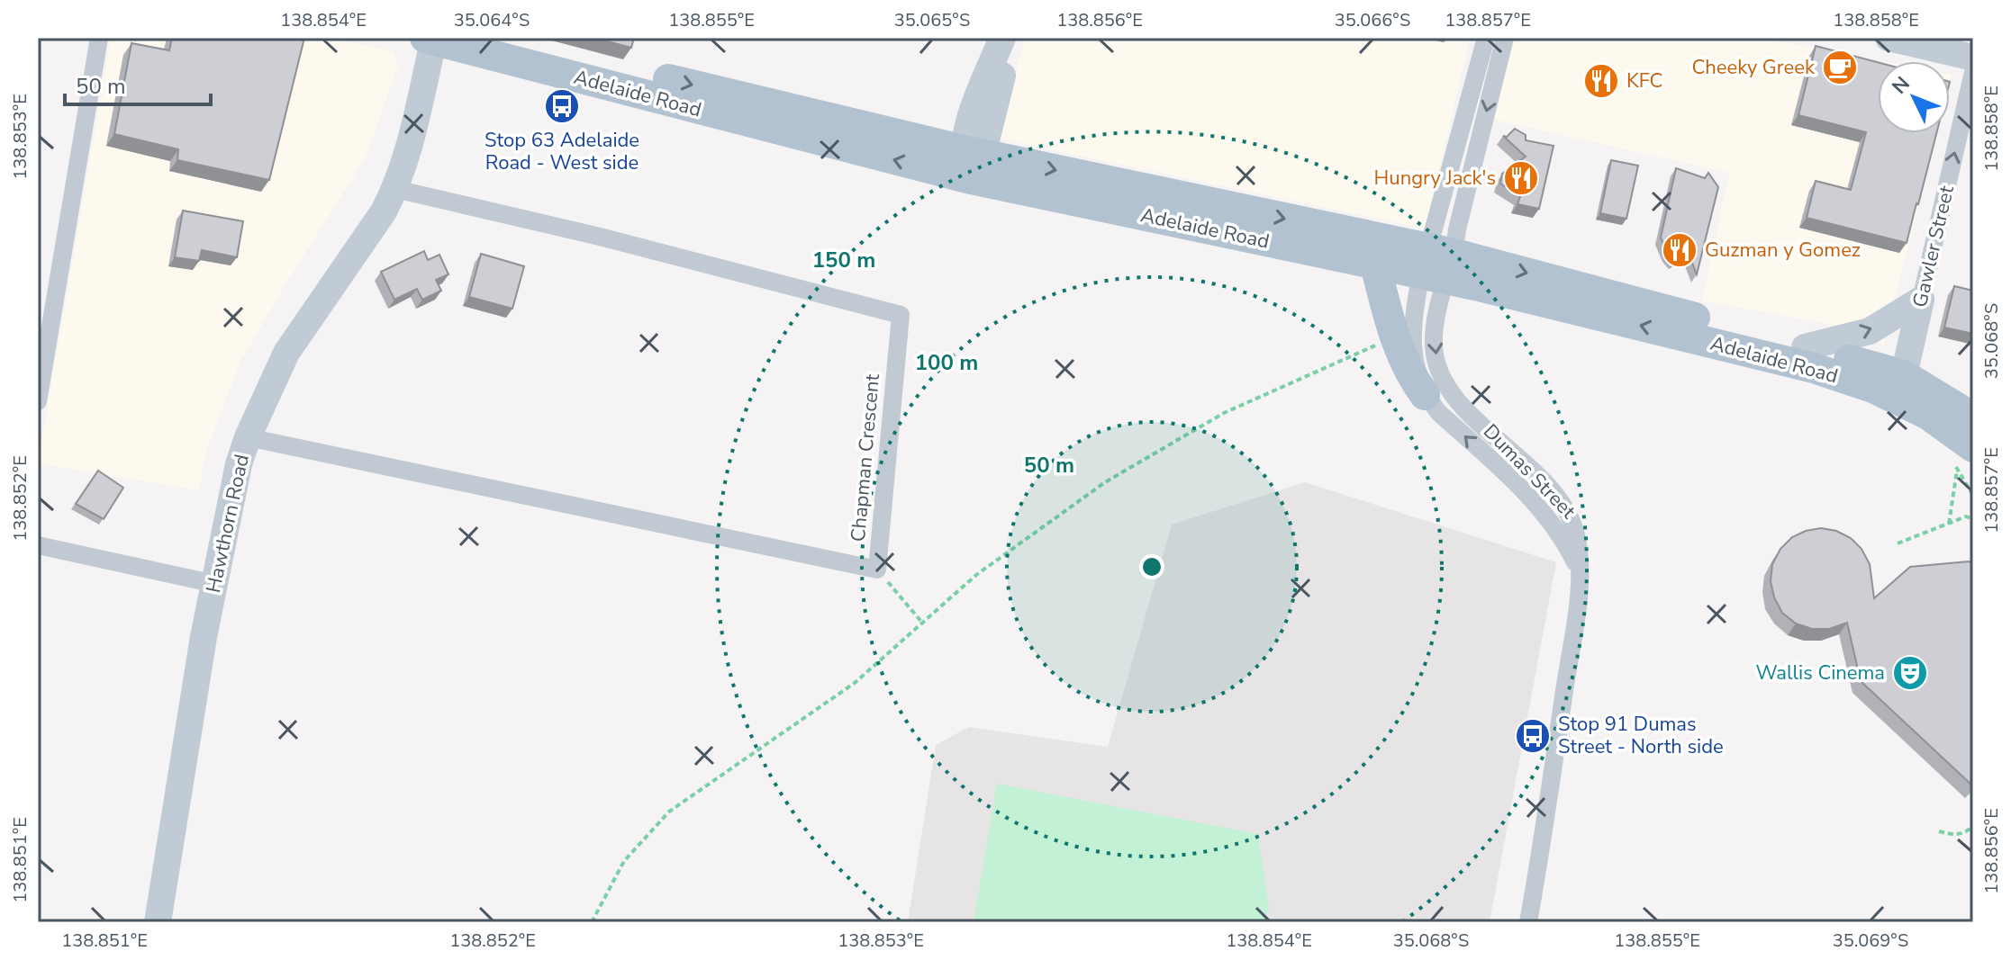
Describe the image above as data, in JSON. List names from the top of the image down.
{
  "streets": {
    "main road": ["Adelaide Road"],
    "street": [
      "Gawler Street",
      "Chapman Crescent",
      "Dumas Street",
      "Hawthorn Road"
    ]
  },
  "crossings": [
    ["Adelaide Road", "Gawler Street"],
    ["Adelaide Road", "Dumas Street"],
    ["Adelaide Road", "Hawthorn Road"],
    ["Chapman Crescent", "Hawthorn Road"]
  ],
  "one_way": ["Gawler Street"],
  "places": {
    "cafe": ["Cheeky Greek"],
    "restaurant": ["KFC", "Hungry Jack's", "Guzman y Gomez"],
    "bus stop": ["Stop 63 Adelaide Road - West side", "Stop 91 Dumas Street - North side"],
    "theatre": ["Wallis Cinema"]
  },
  "scale_bar": "50 m",
  "north": "top left",
  "coordinates": [
    "138.854°E",
    "35.064°S",
    "138.855°E",
    "35.065°S",
    "138.856°E",
    "35.066°S",
    "138.857°E",
    "138.858°E",
    "138.853°E",
    "35.068°S",
    "138.852°E",
    "138.851°E",
    "35.069°S"
  ],
  "rings": ["150 m", "100 m", "50 m"]
}
